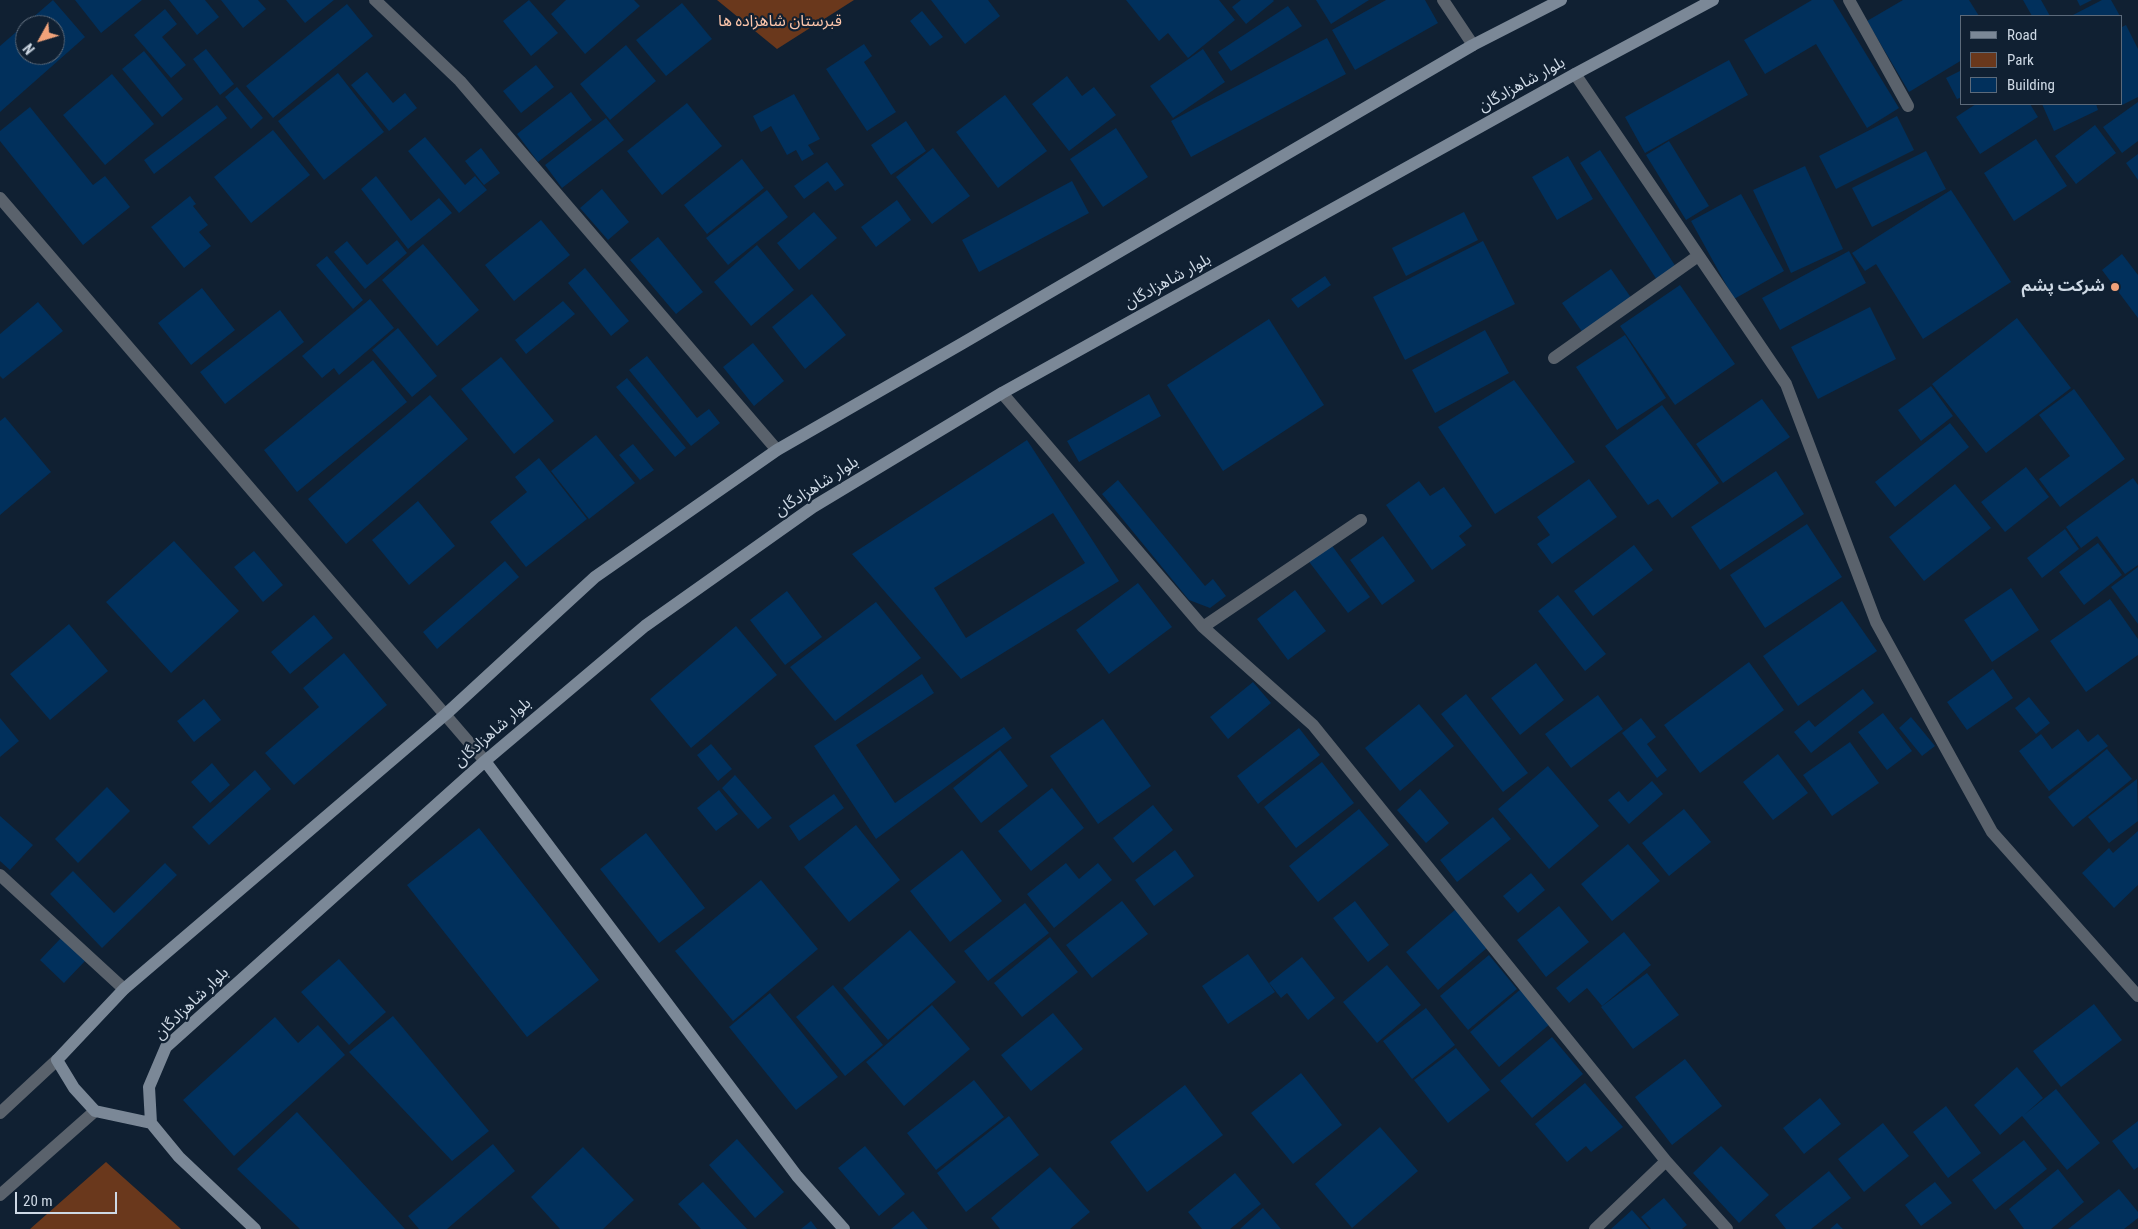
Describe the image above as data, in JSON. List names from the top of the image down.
{
  "streets": {
    "main road": ["بلوار شاهزادگان"]
  },
  "parks": ["قبرستان شاهزاده ها"],
  "places": ["شرکت پشم"],
  "legend": ["Road", "Park", "Building"],
  "scale_bar": "20 m",
  "north": "bottom left"
}
